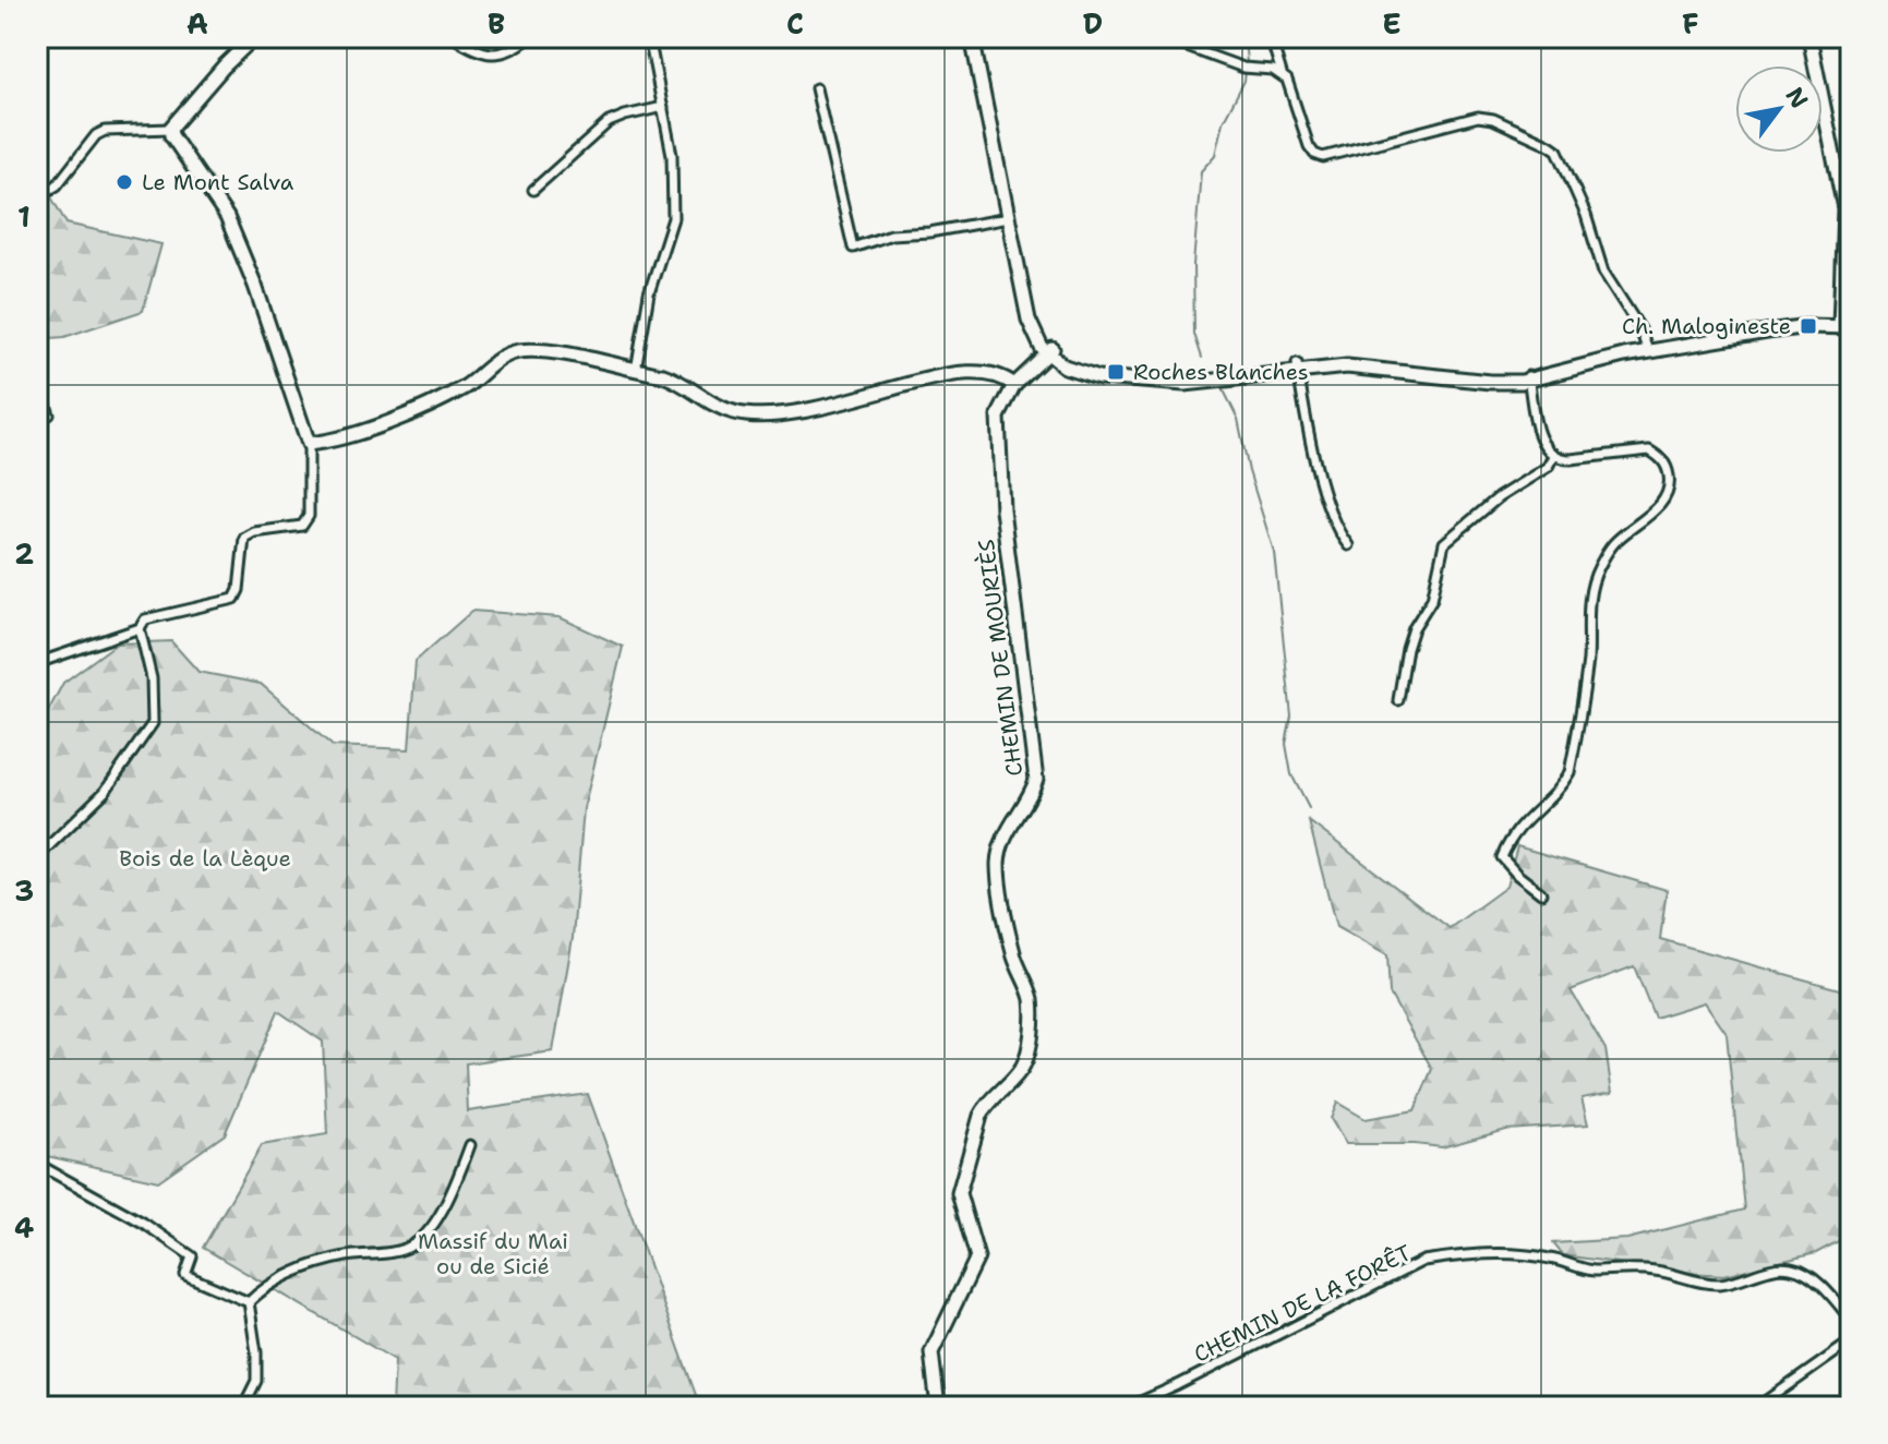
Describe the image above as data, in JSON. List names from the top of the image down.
{
  "streets": {
    "street": ["CHEMIN DE MOURIÈS", "CHEMIN DE LA FORÊT"]
  },
  "parks": ["Bois de la Lèque", "Massif du Mai ou de Sicié"],
  "places": {
    "other": ["Le Mont Salva"],
    "transit": ["Ch. Malogineste", "Roches Blanches"]
  },
  "north": "top right",
  "grid": {
    "columns": [
      "A",
      "B",
      "C",
      "D",
      "E",
      "F"
    ],
    "rows": [
      "1",
      "2",
      "3",
      "4"
    ]
  }
}
